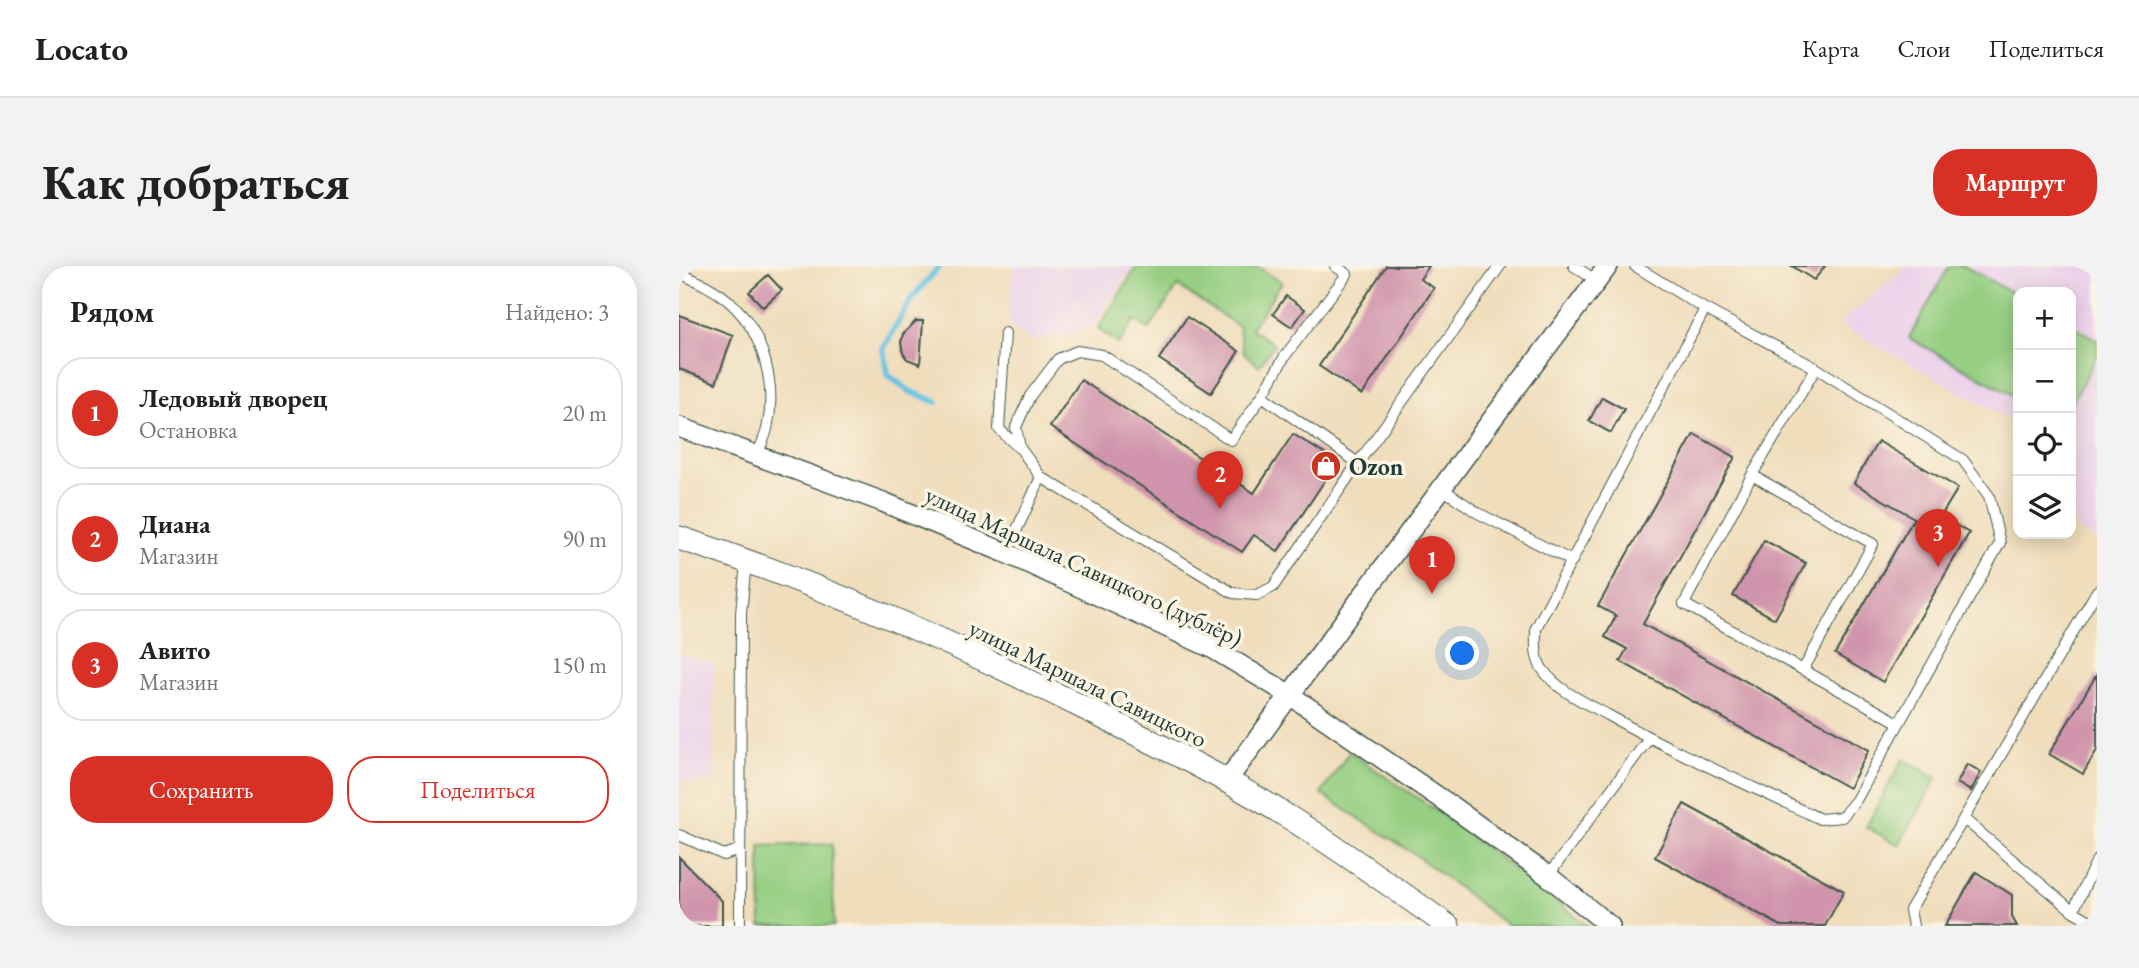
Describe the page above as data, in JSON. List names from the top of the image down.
{
  "streets": {
    "street": ["улица Маршала Савицкого (дублёр)", "улица Маршала Савицкого"]
  },
  "places": {
    "shop": ["Ozon"]
  },
  "page": {
    "header": "Locato",
    "nav": ["Карта", "Слои", "Поделиться"],
    "buttons": [
      "Маршрут",
      ["Сохранить", "Поделиться"]
    ],
    "title": "Как добраться",
    "heading": ["Рядом", "Найдено: 3"],
    "map_buttons": ["+", "−"],
    "list": [
      {
        "mark": "1",
        "name": "Ледовый дворец",
        "note": "Остановка",
        "value": "20 m"
      },
      {
        "mark": "2",
        "name": "Диана",
        "note": "Магазин",
        "value": "90 m"
      },
      {
        "mark": "3",
        "name": "Авито",
        "note": "Магазин",
        "value": "150 m"
      }
    ],
    "pins": ["2", "3", "1"]
  }
}
